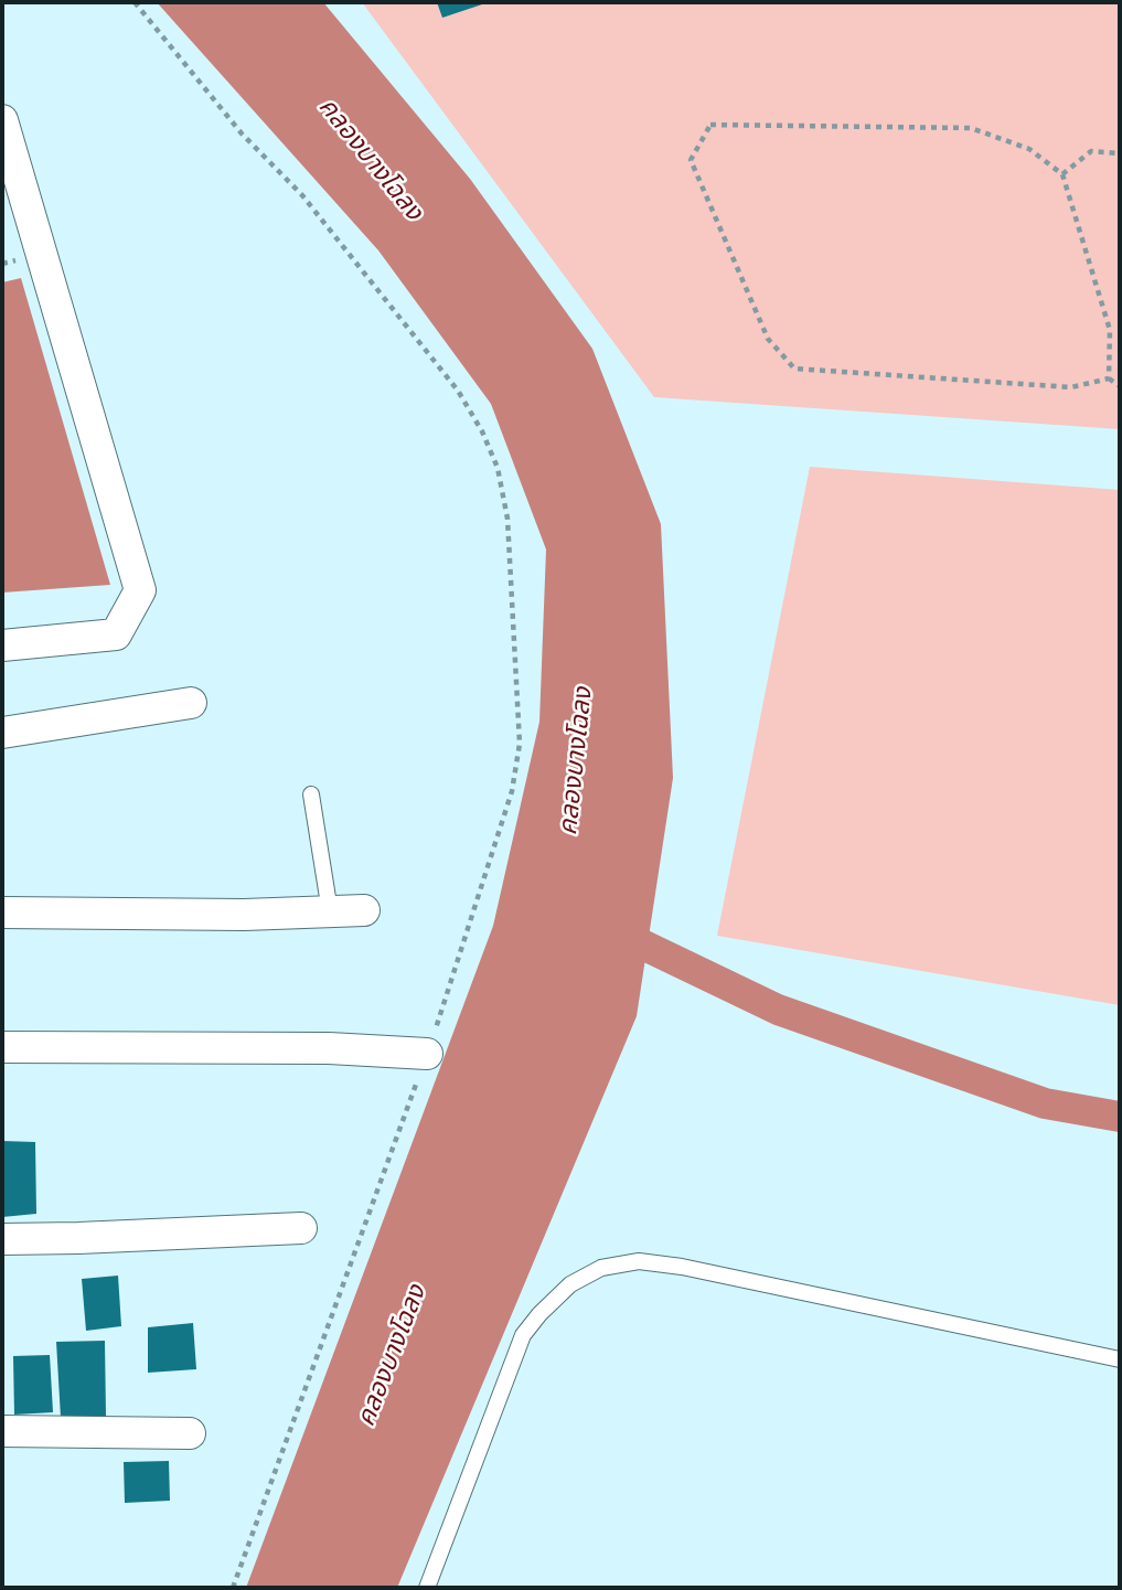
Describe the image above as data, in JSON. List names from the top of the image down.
{
  "water": ["คลองบางโฉลง"]
}
